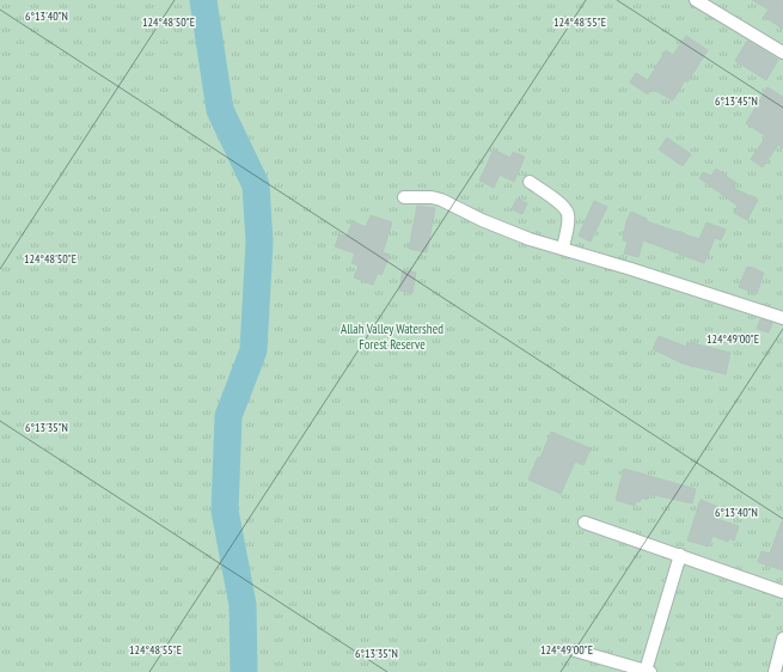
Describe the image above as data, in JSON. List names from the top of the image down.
{
  "parks": ["Allah Valley Watershed Forest Reserve"],
  "coordinates": [
    "6°13'40\"N",
    "124°48'50\"E",
    "124°48'55\"E",
    "6°13'45\"N",
    "124°49'00\"E",
    "6°13'35\"N"
  ]
}
